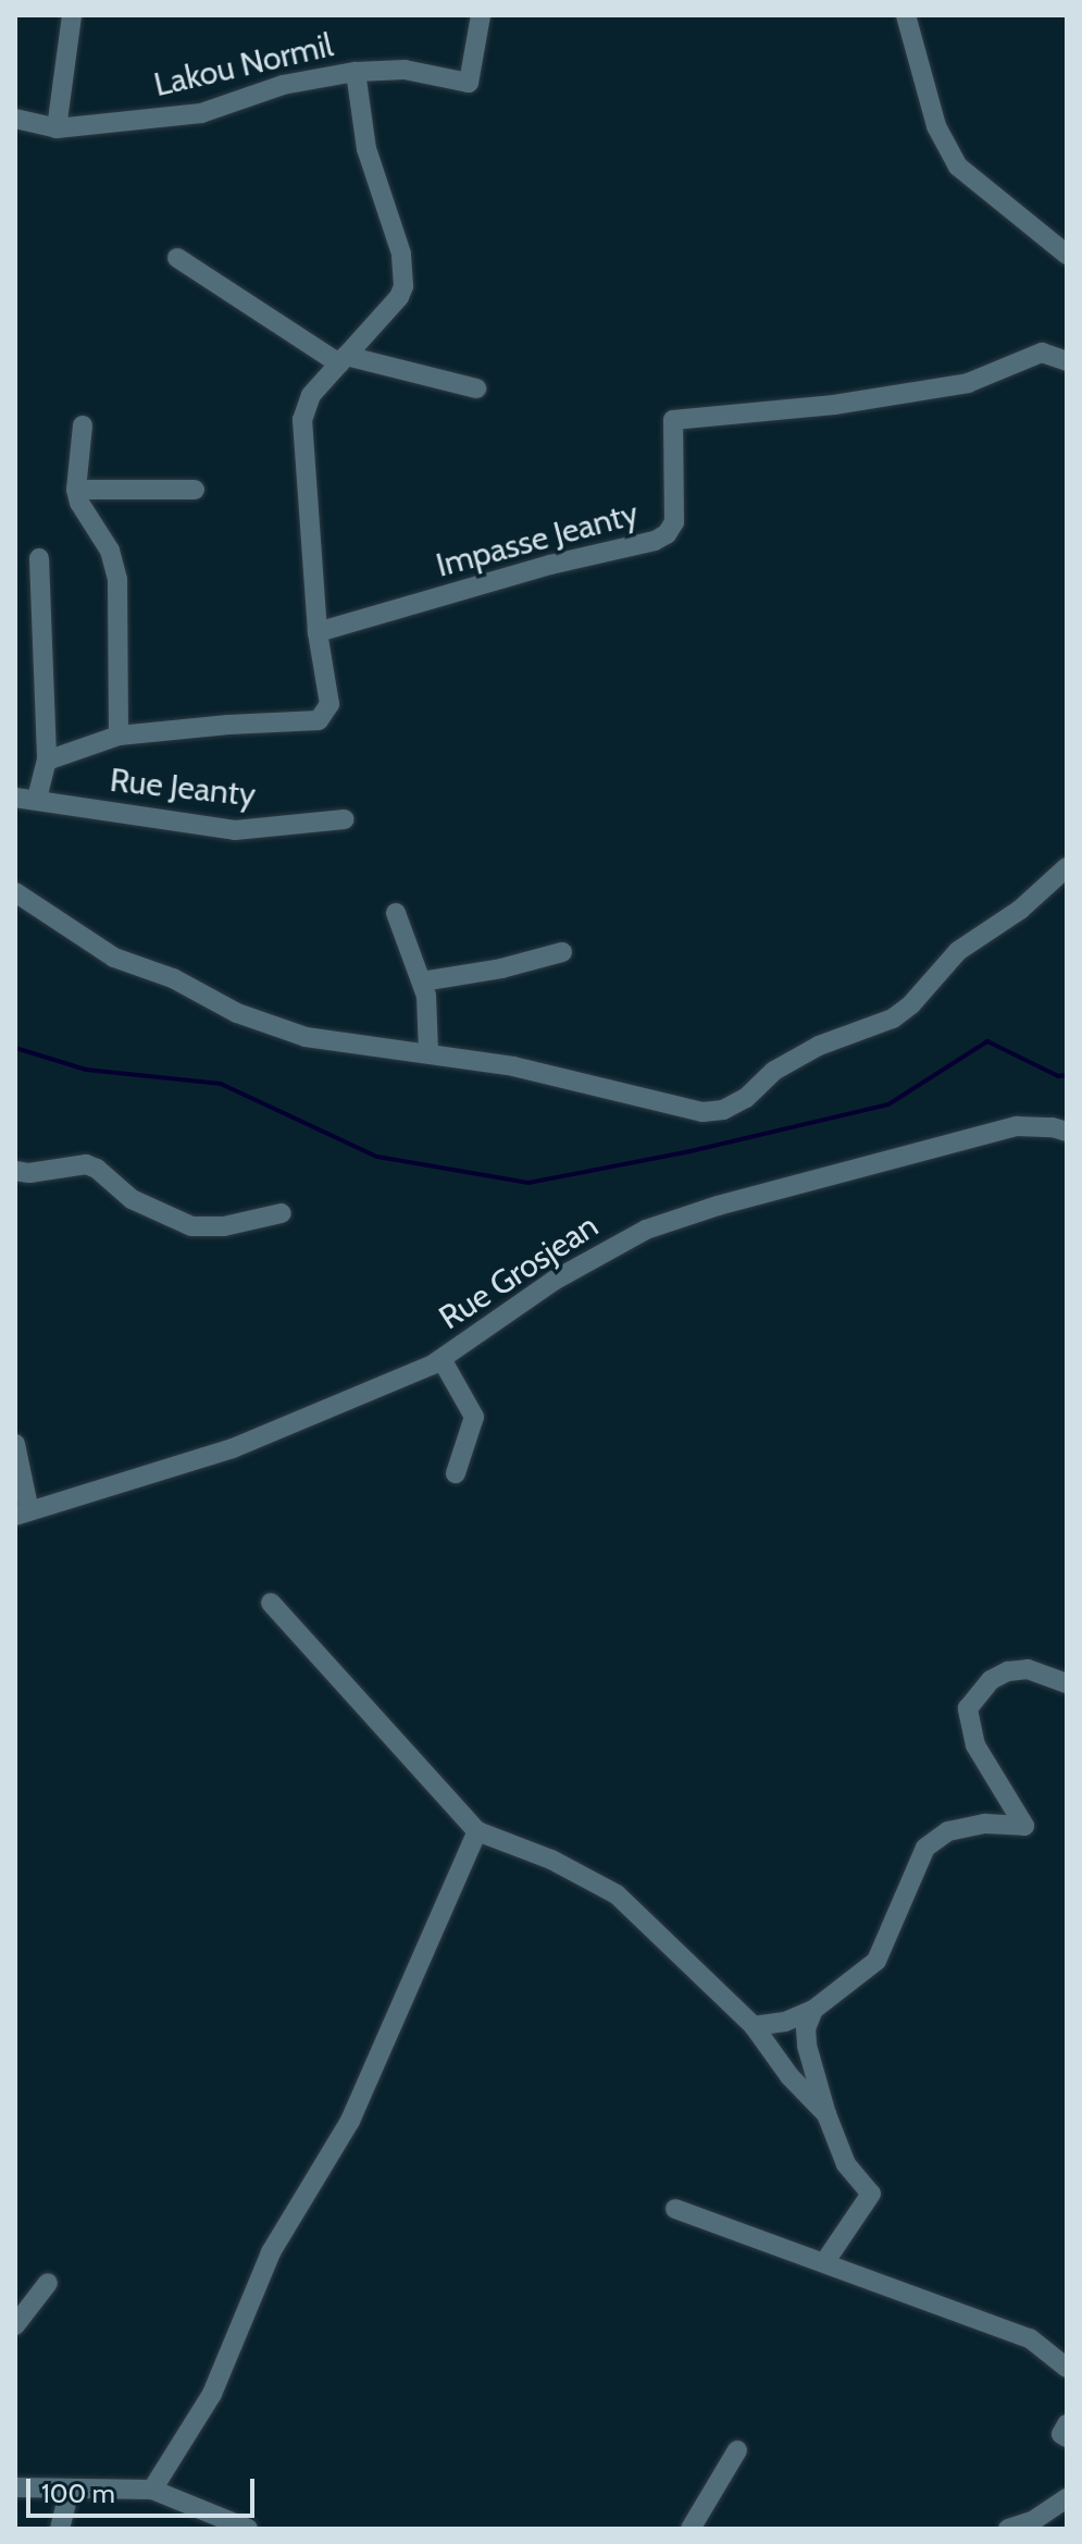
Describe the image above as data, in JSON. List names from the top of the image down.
{
  "streets": {
    "street": [
      "Lakou Normil",
      "Impasse Jeanty",
      "Rue Jeanty",
      "Rue Grosjean"
    ]
  },
  "scale_bar": "100 m"
}
